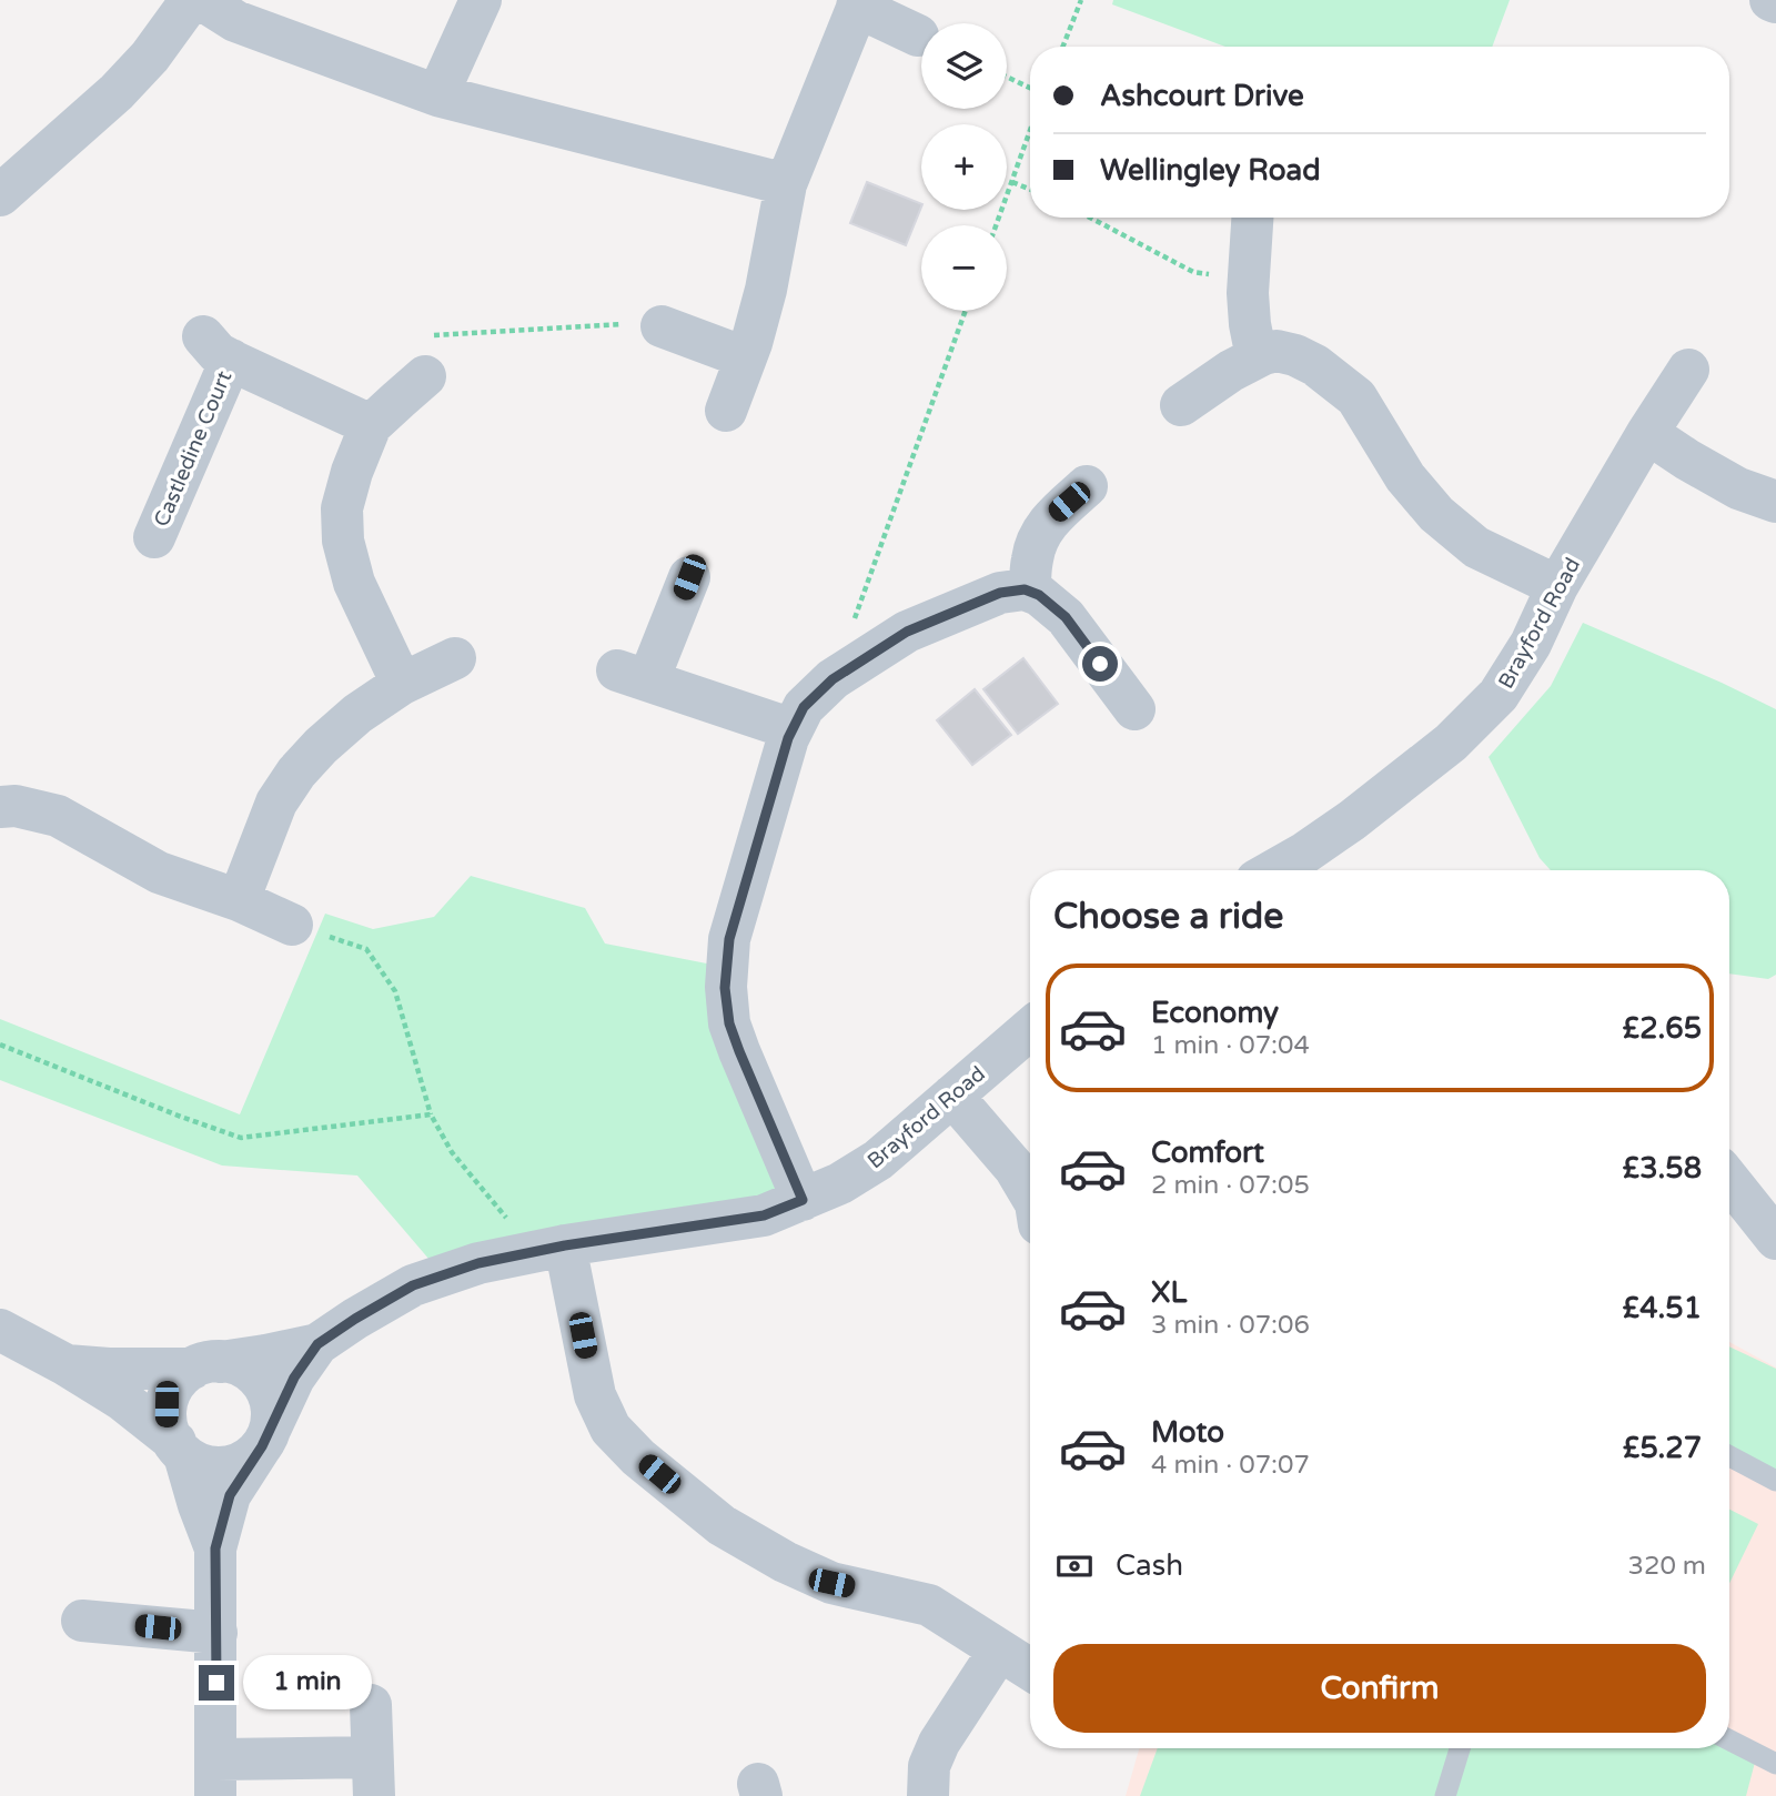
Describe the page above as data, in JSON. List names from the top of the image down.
{
  "streets": {
    "street": ["Castledine Court", "Brayford Road"]
  },
  "page": {
    "map_buttons": ["+", "−"],
    "banner": ["Ashcourt Drive", "Wellingley Road"],
    "heading": "Choose a ride",
    "list": [
      {
        "name": "Economy",
        "note": "1 min · 07:04",
        "value": "£2.65"
      },
      {
        "name": "Comfort",
        "note": "2 min · 07:05",
        "value": "£3.58"
      },
      {
        "name": "XL",
        "note": "3 min · 07:06",
        "value": "£4.51"
      },
      {
        "name": "Moto",
        "note": "4 min · 07:07",
        "value": "£5.27"
      }
    ],
    "pay": ["Cash", "320 m"],
    "buttons": "Confirm",
    "bubble": "1 min"
  }
}
